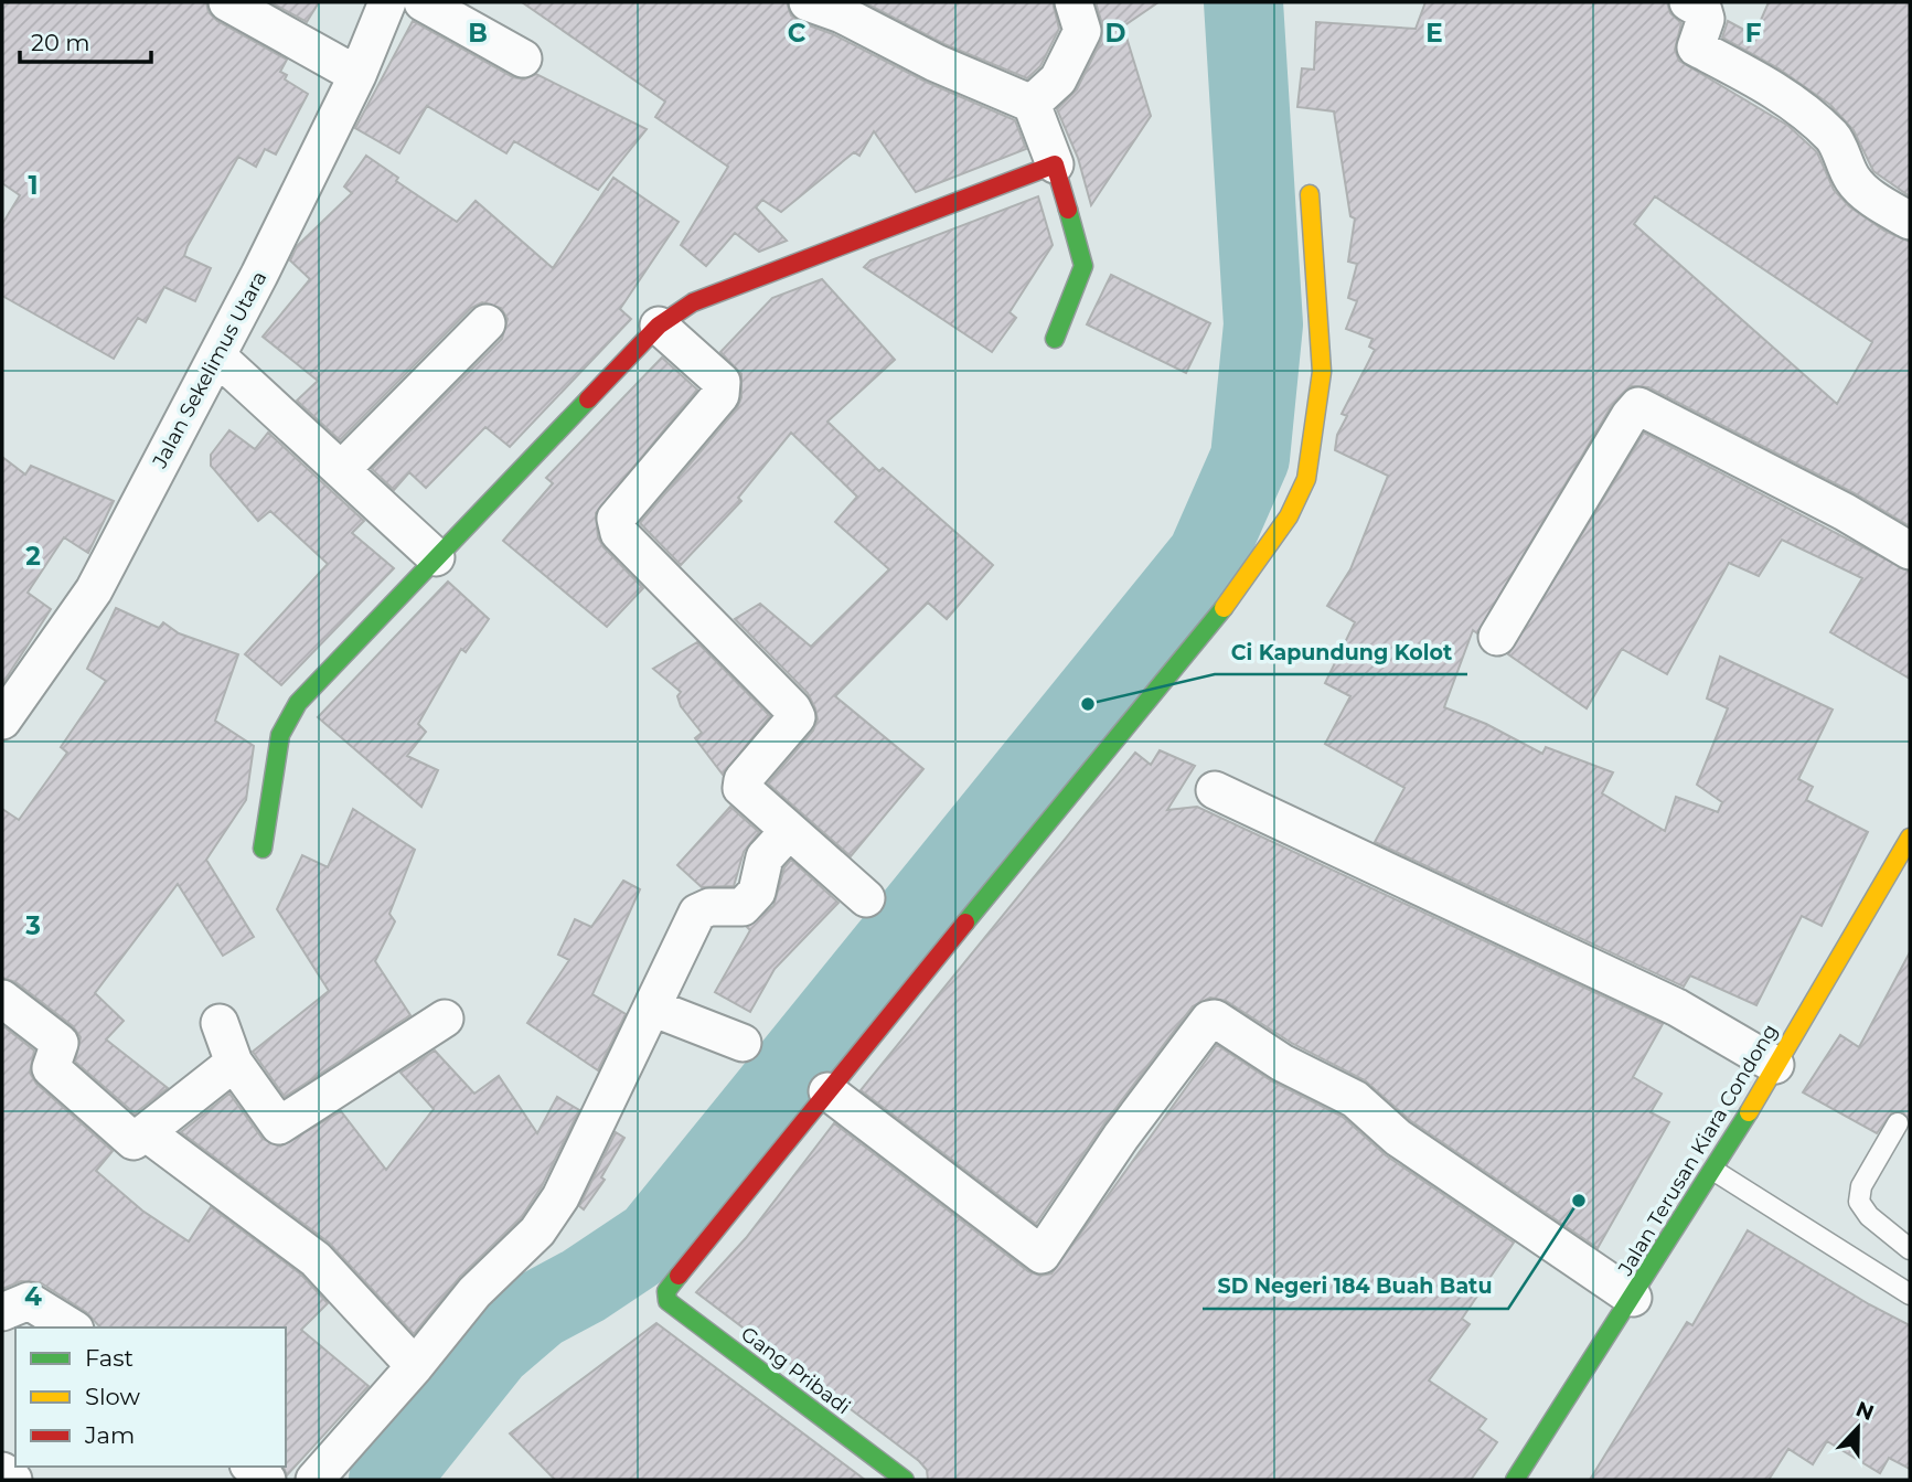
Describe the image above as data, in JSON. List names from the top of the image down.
{
  "streets": {
    "street": ["Jalan Sekelimus Utara", "Jalan Terusan Kiara Condong", "Gang Pribadi"]
  },
  "places": ["Ci Kapundung Kolot", "SD Negeri 184 Buah Batu"],
  "legend": ["Fast", "Slow", "Jam"],
  "scale_bar": "20 m",
  "north": "top",
  "grid": {
    "columns": [
      "B",
      "C",
      "D",
      "E",
      "F"
    ],
    "rows": [
      "1",
      "2",
      "3",
      "4"
    ]
  }
}
